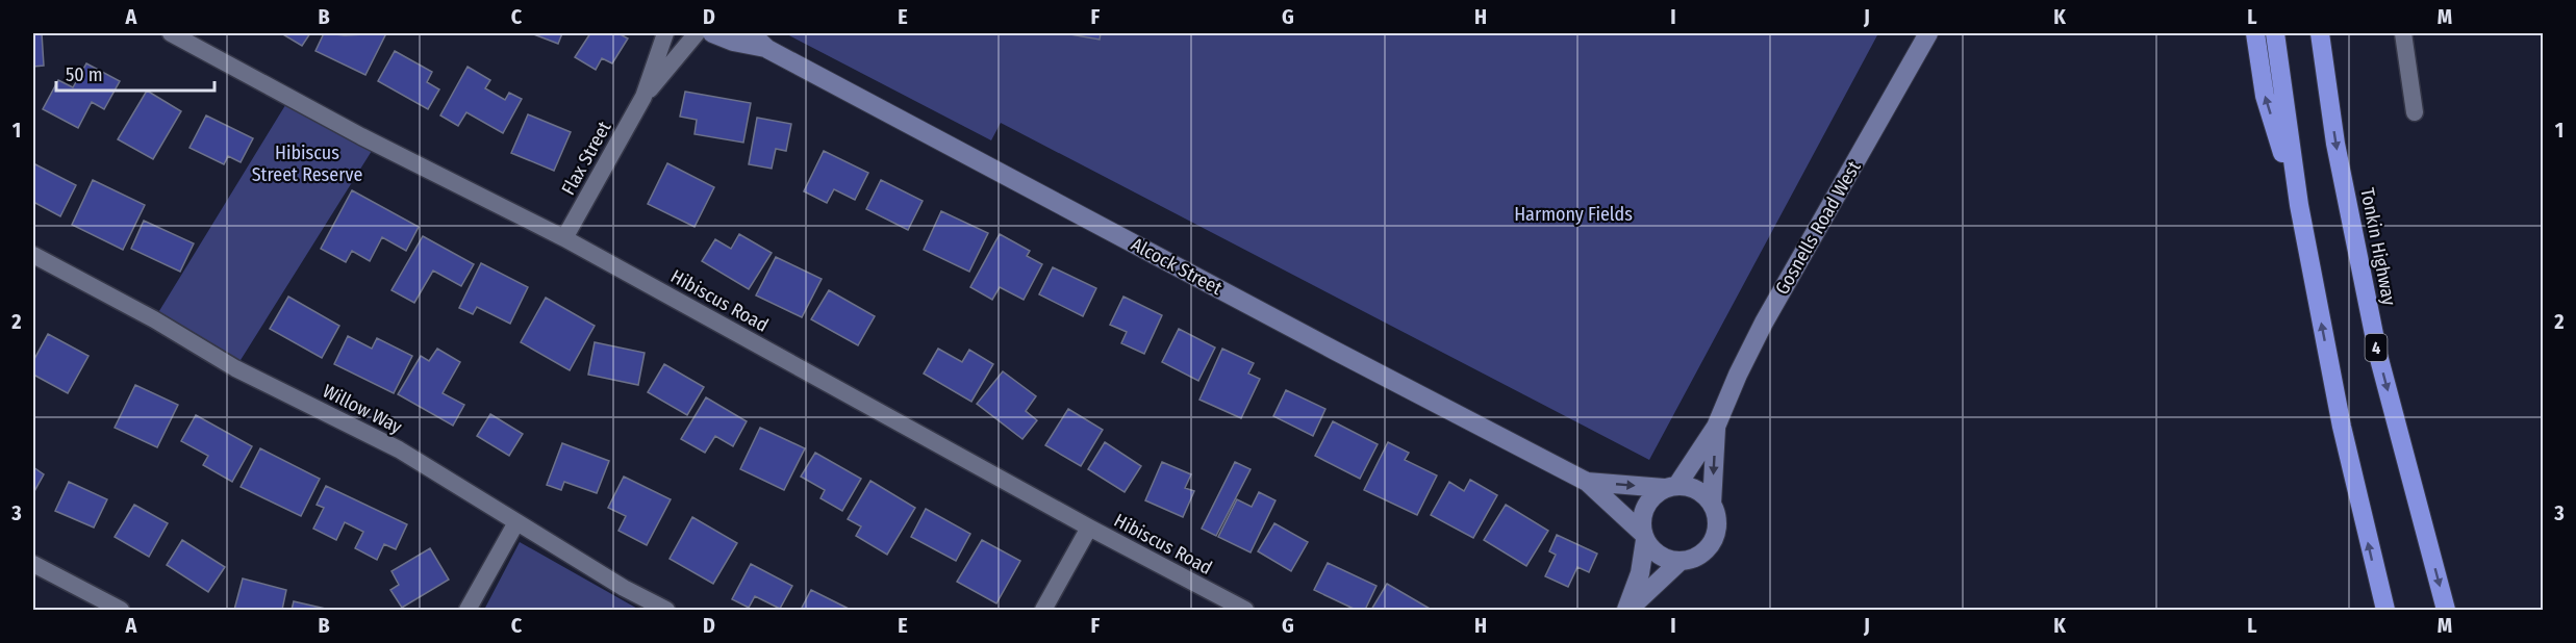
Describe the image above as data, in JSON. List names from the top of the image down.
{
  "streets": {
    "highway": ["Tonkin Highway", "4"],
    "main road": ["Gosnells Road West", "Alcock Street"],
    "street": ["Flax Street", "Hibiscus Road", "Willow Way"]
  },
  "crossings": [
    ["Flax Street", "Hibiscus Road"],
    ["Gosnells Road West", "Alcock Street"]
  ],
  "parks": ["Hibiscus Street Reserve", "Harmony Fields"],
  "scale_bar": "50 m",
  "grid": {
    "columns": [
      "A",
      "B",
      "C",
      "D",
      "E",
      "F",
      "G",
      "H",
      "I",
      "J",
      "K",
      "L",
      "M"
    ],
    "rows": ["1", "2", "3"]
  }
}
